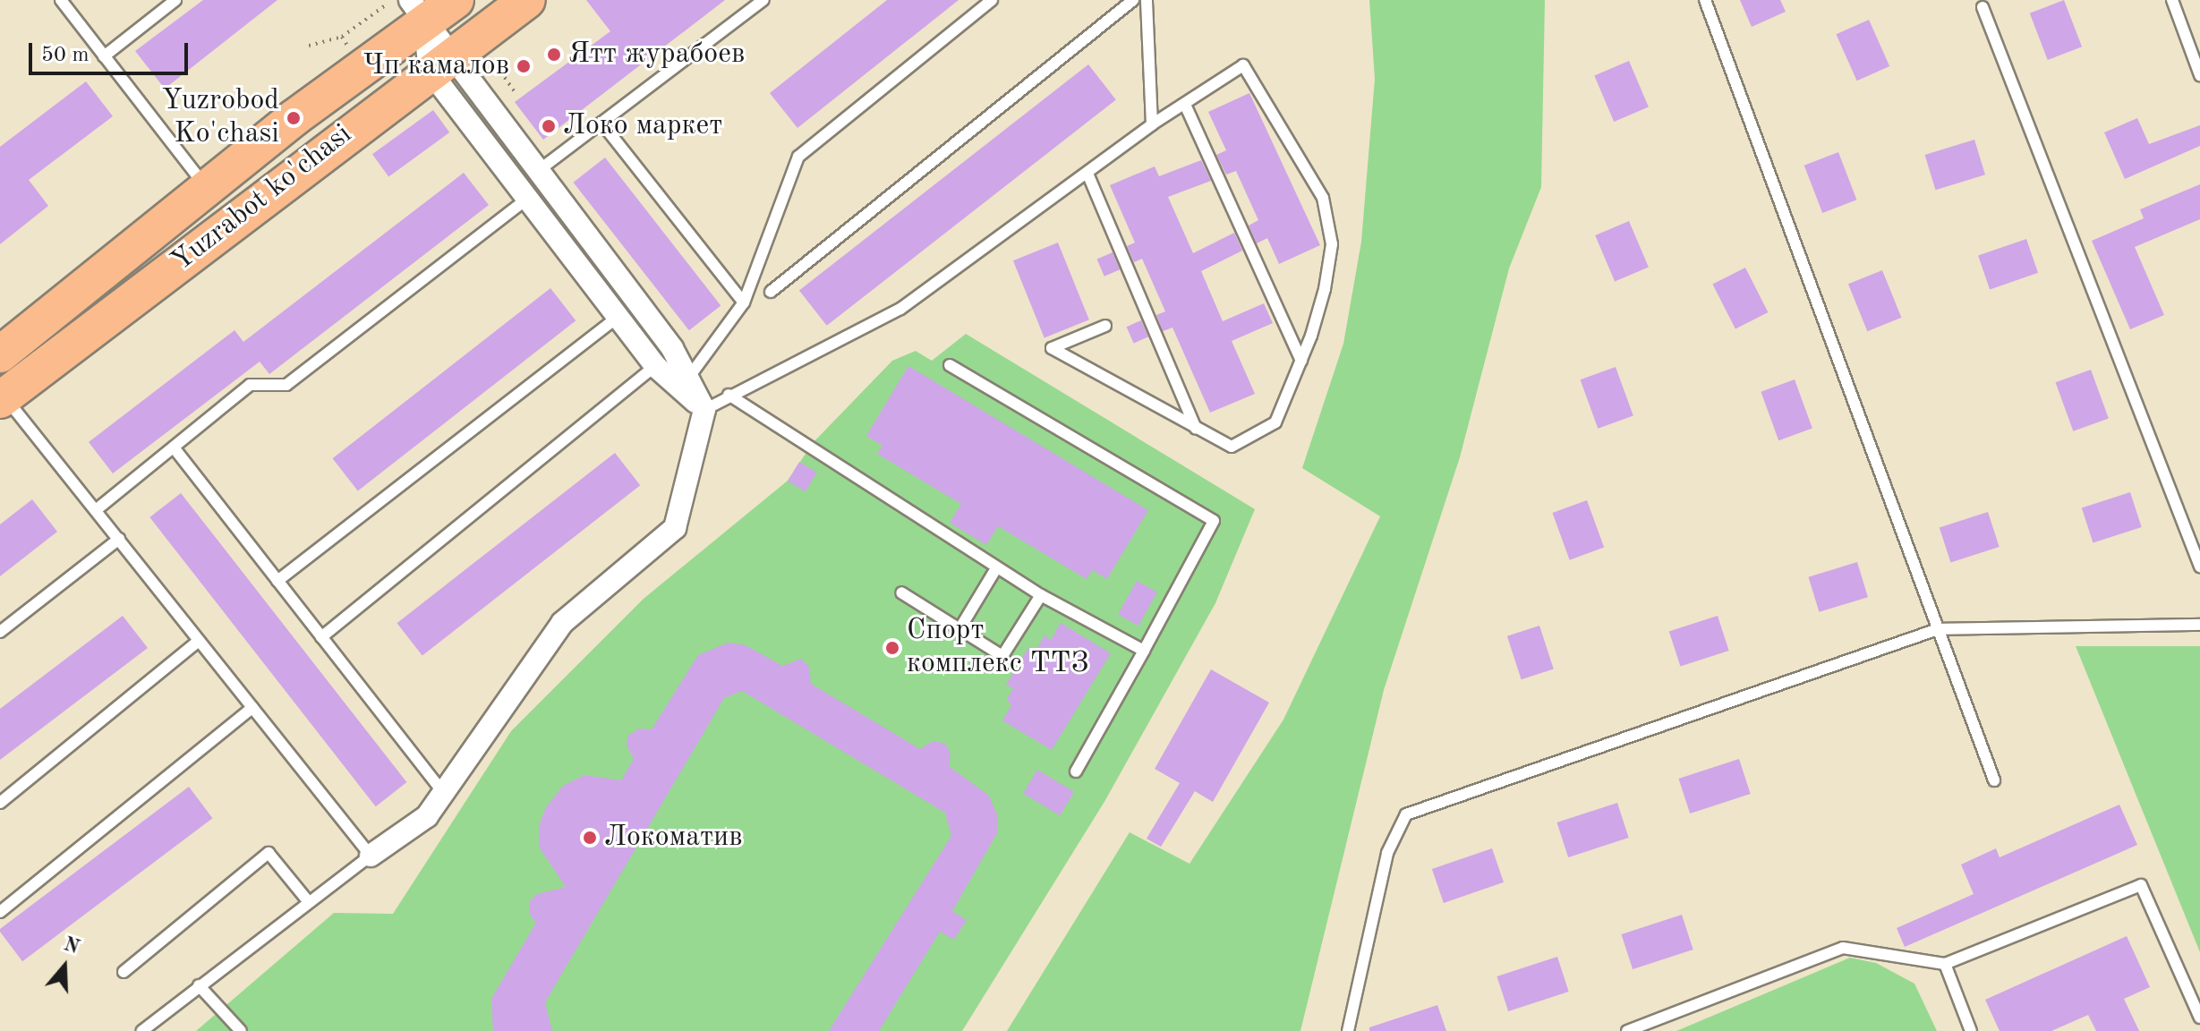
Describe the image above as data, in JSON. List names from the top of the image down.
{
  "streets": {
    "main road": ["Yuzrabot ko'chasi"]
  },
  "places": [
    "Ятт журабоев",
    "Чп камалов",
    "Yuzrobod Ko'chasi",
    "Локо маркет",
    "Спорт комплекс ТТЗ",
    "Локоматив"
  ],
  "scale_bar": "50 m",
  "north": "top"
}
